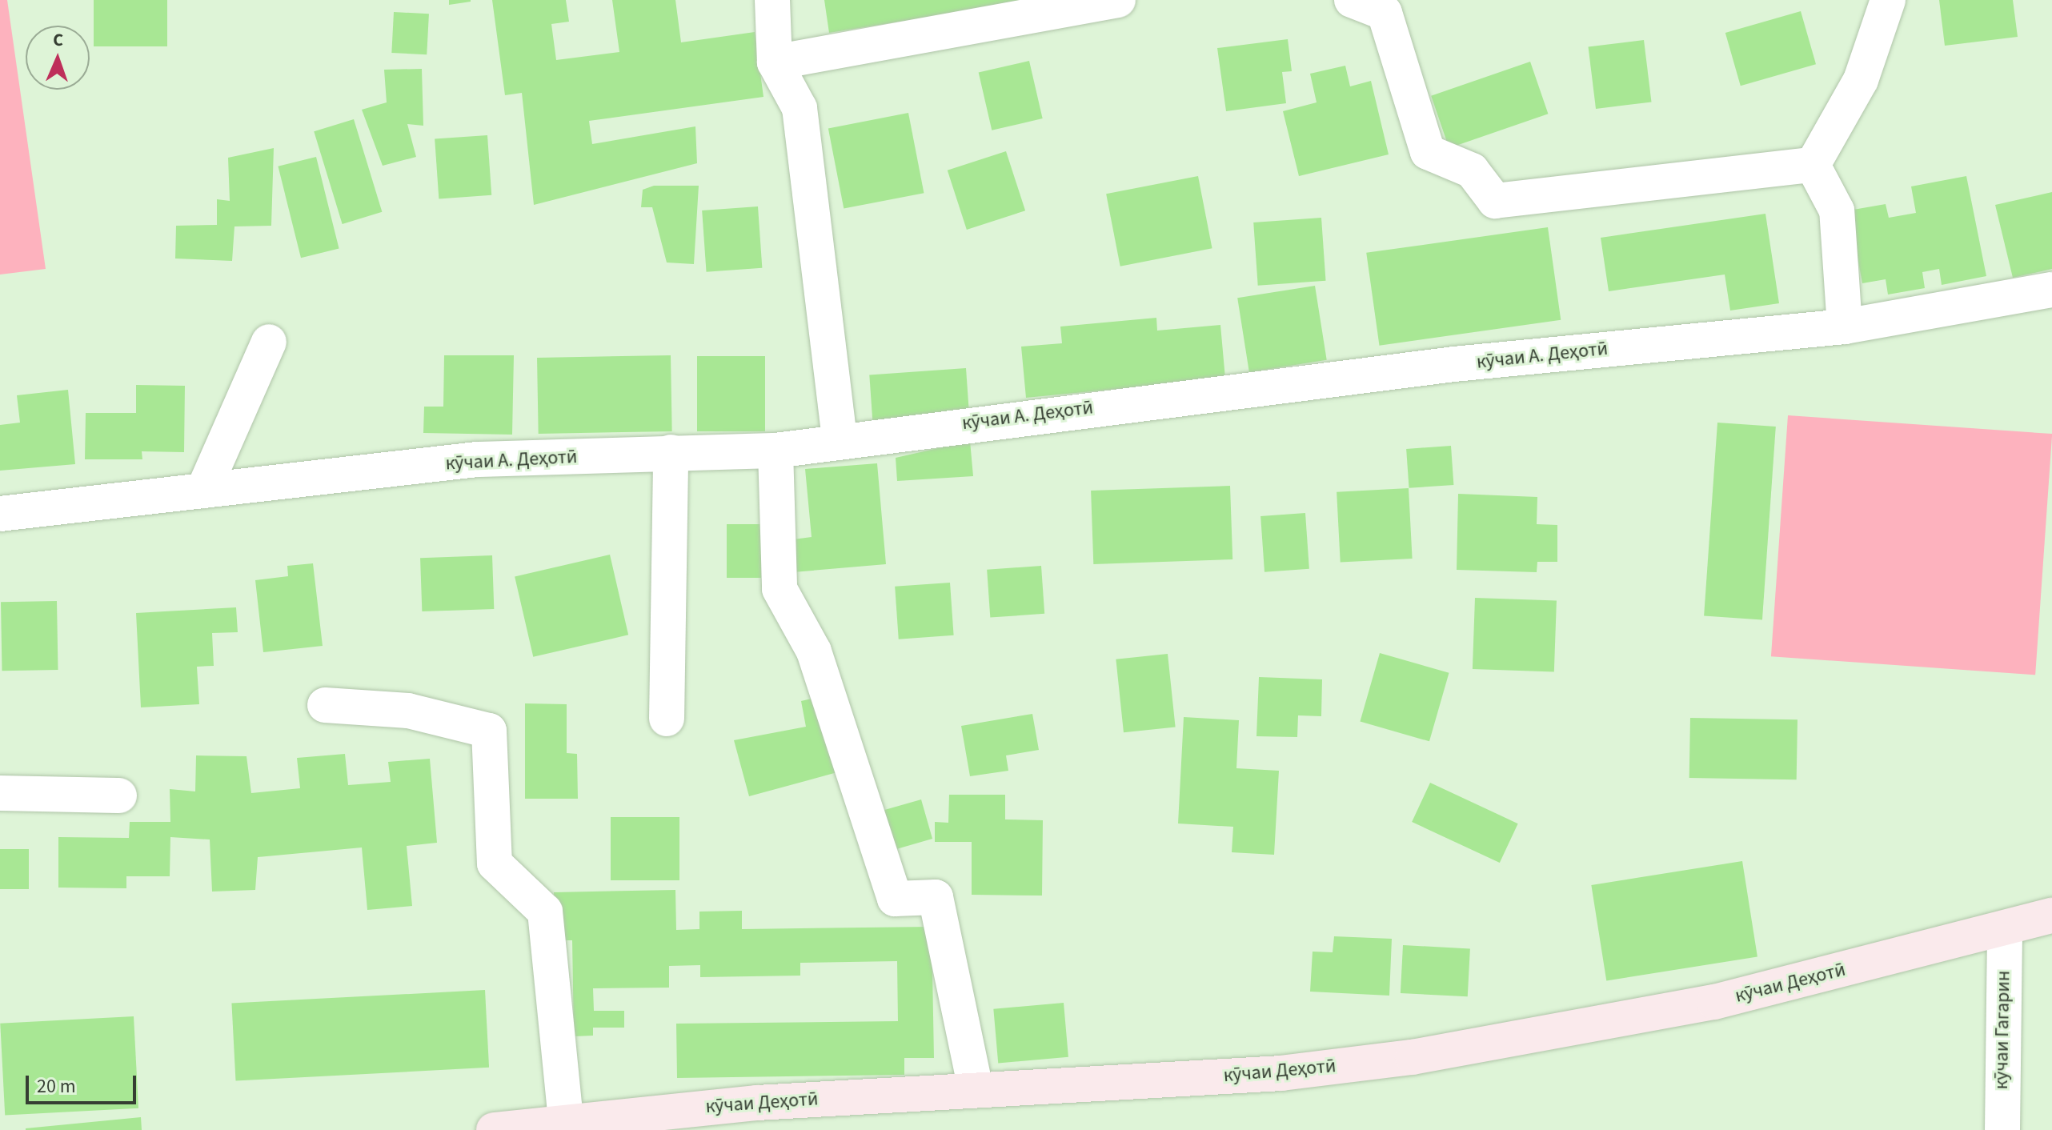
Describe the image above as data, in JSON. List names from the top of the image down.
{
  "streets": {
    "main road": ["кӯчаи Деҳотӣ"],
    "street": ["кӯчаи А. Деҳотӣ", "кӯчаи Гагарин"]
  },
  "crossings": [
    ["кӯчаи Деҳотӣ", "кӯчаи Гагарин"]
  ],
  "scale_bar": "20 m",
  "north": "top"
}
